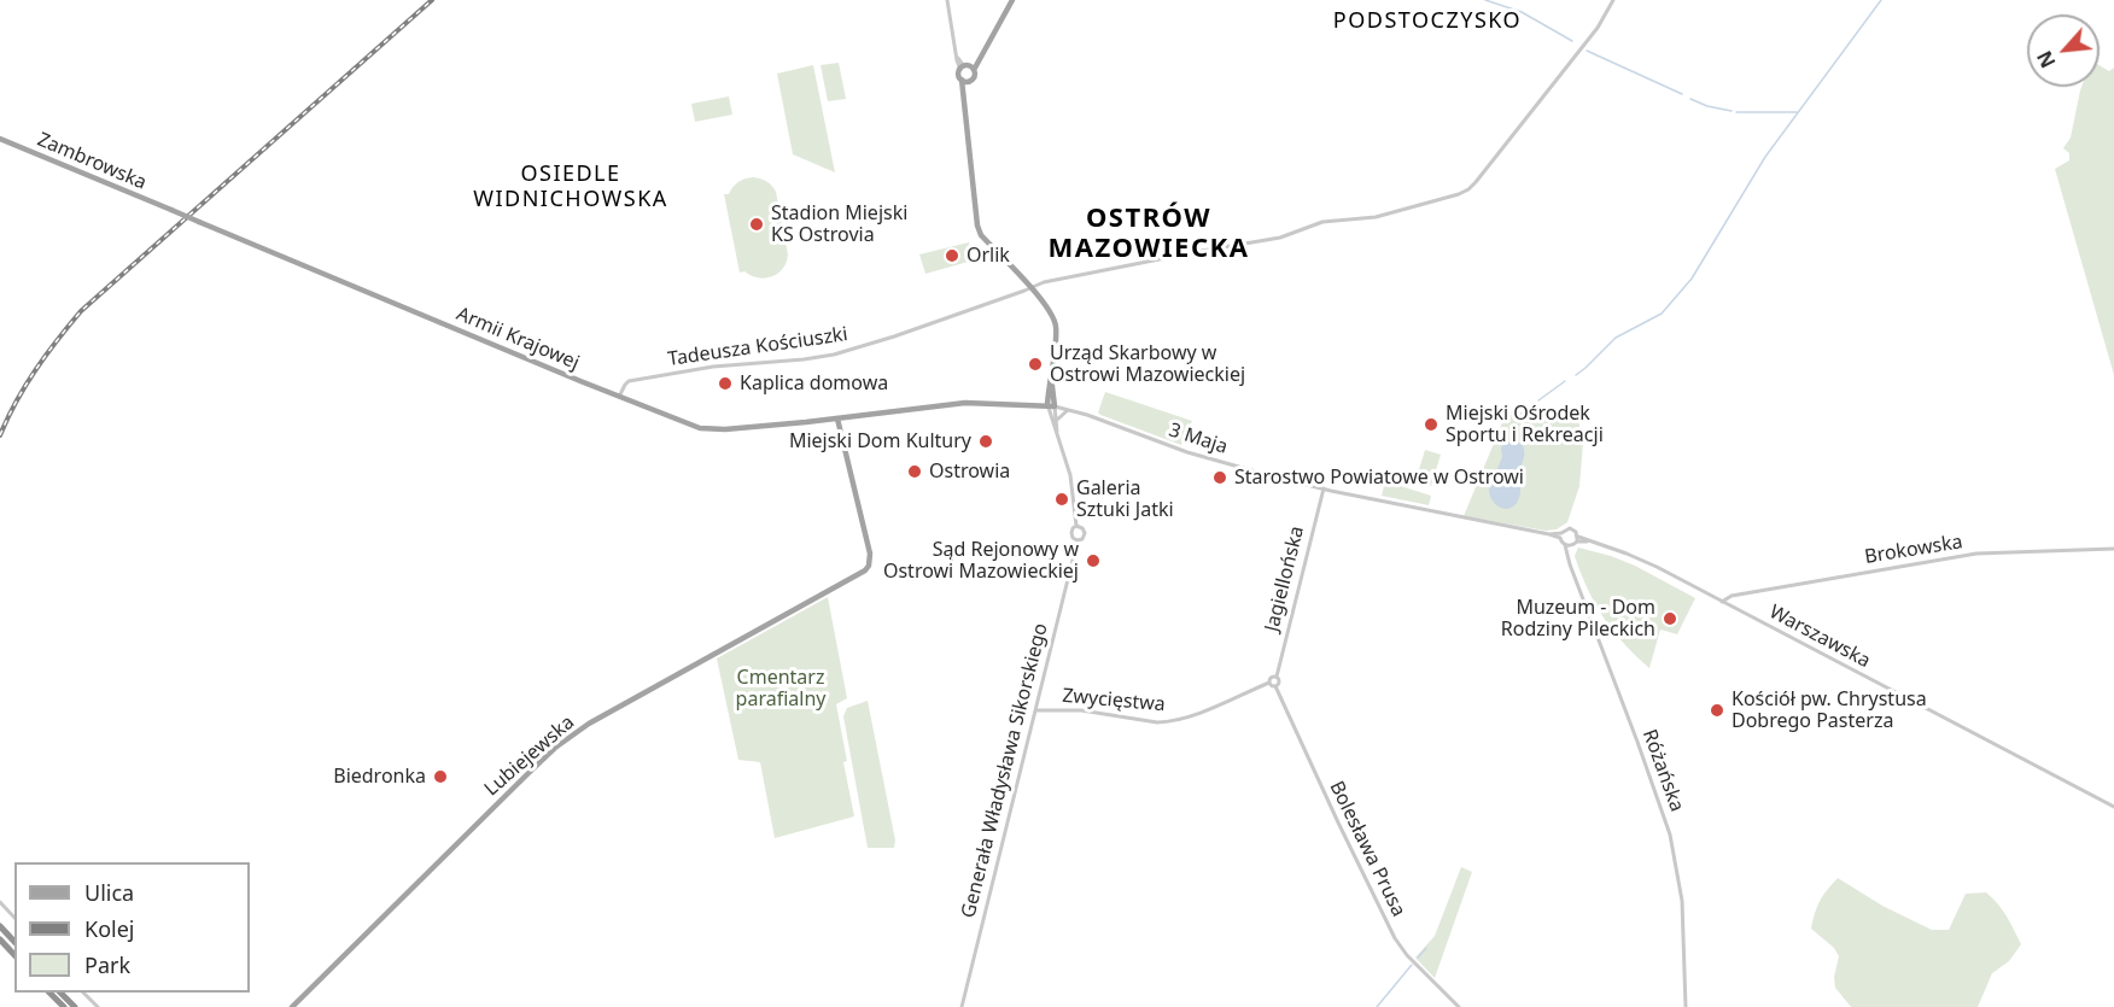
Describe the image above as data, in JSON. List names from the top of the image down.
{
  "streets": {
    "main road": [
      "Zambrowska",
      "Armii Krajowej",
      "3 Maja",
      "Lubiejewska"
    ],
    "street": [
      "Tadeusza Kościuszki",
      "Brokowska",
      "Jagiellońska",
      "Warszawska",
      "Zwycięstwa",
      "Generała Władysława Sikorskiego",
      "Różańska",
      "Bolesława Prusa"
    ]
  },
  "crossings": [
    ["Zambrowska", "Armii Krajowej"],
    ["Armii Krajowej", "Tadeusza Kościuszki"],
    ["Armii Krajowej", "3 Maja"],
    ["Armii Krajowej", "Lubiejewska"],
    ["3 Maja", "Jagiellońska"],
    ["3 Maja", "Warszawska"],
    ["3 Maja", "Lubiejewska"],
    ["3 Maja", "Różańska"],
    ["Brokowska", "Warszawska"],
    ["Jagiellońska", "Zwycięstwa"],
    ["Jagiellońska", "Bolesława Prusa"],
    ["Warszawska", "Różańska"],
    ["Zwycięstwa", "Generała Władysława Sikorskiego"]
  ],
  "districts": ["PODSTOCZYSKO", "OSIEDLE WIDNICHOWSKA", "OSTRÓW MAZOWIECKA"],
  "parks": ["Cmentarz parafialny"],
  "places": [
    "Stadion Miejski KS Ostrovia",
    "Orlik",
    "Urząd Skarbowy w Ostrowi Mazowieckiej",
    "Kaplica domowa",
    "Miejski Ośrodek Sportu i Rekreacji",
    "Miejski Dom Kultury",
    "Ostrowia",
    "Starostwo Powiatowe w Ostrowi",
    "Galeria Sztuki Jatki",
    "Sąd Rejonowy w Ostrowi Mazowieckiej",
    "Muzeum - Dom Rodziny Pileckich",
    "Kościół pw. Chrystusa Dobrego Pasterza",
    "Biedronka"
  ],
  "legend": ["Ulica", "Kolej", "Park"],
  "north": "bottom left"
}
